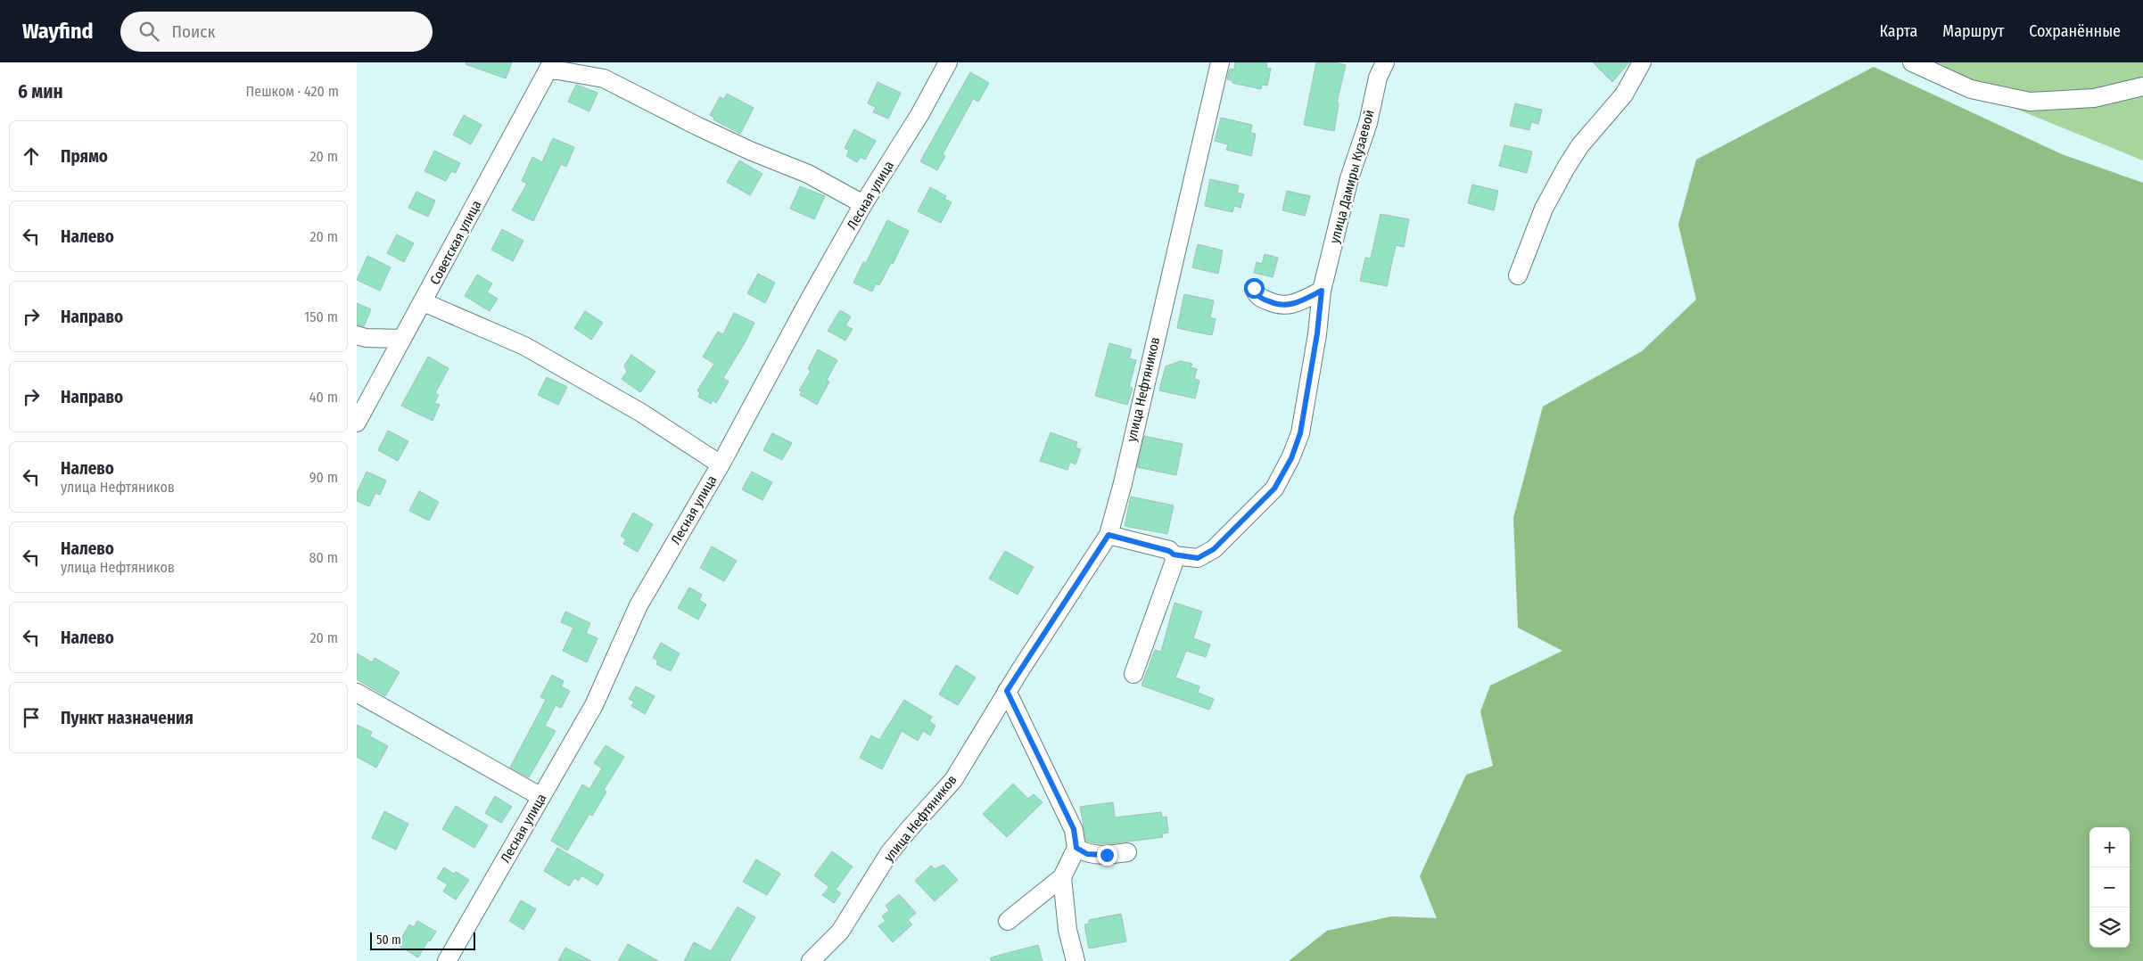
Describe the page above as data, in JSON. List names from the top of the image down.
{
  "streets": {
    "street": [
      "улица Дамиры Кузаевой",
      "Лесная улица",
      "Советская улица",
      "улица Нефтяников"
    ]
  },
  "crossings": [
    ["улица Дамиры Кузаевой", "улица Нефтяников"]
  ],
  "scale_bar": "50 m",
  "page": {
    "header": "Wayfind",
    "search": "Поиск",
    "nav": ["Карта", "Маршрут", "Сохранённые"],
    "heading": ["6 мин", "Пешком · 420 m"],
    "list": [
      ["Прямо", "20 m"],
      ["Налево", "20 m"],
      ["Направо", "150 m"],
      ["Направо", "40 m"],
      ["Налево", "улица Нефтяников", "90 m"],
      ["Налево", "улица Нефтяников", "80 m"],
      ["Налево", "20 m"],
      "Пункт назначения"
    ],
    "map_buttons": ["+", "−"],
    "scale": "50 m"
  }
}
